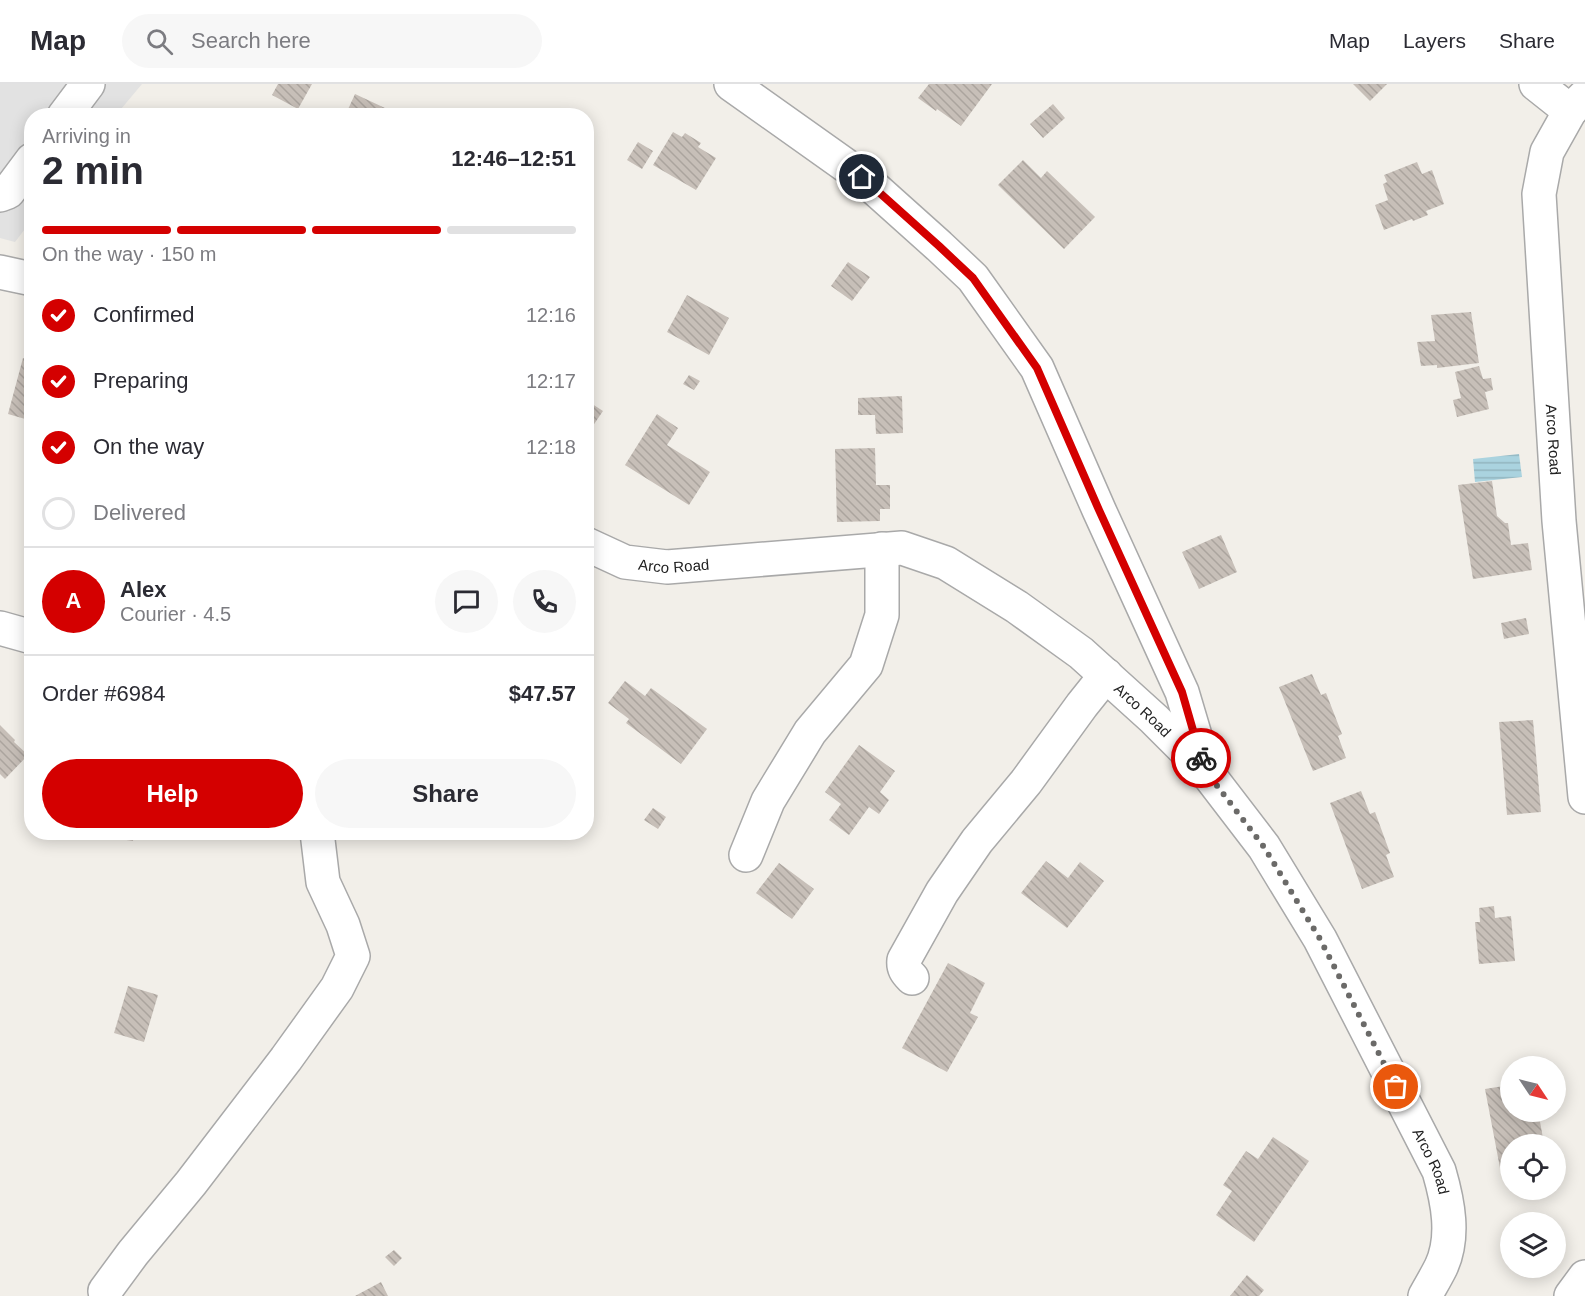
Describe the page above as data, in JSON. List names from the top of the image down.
{
  "streets": {
    "street": ["Arco Road"]
  },
  "north": "bottom right",
  "page": {
    "header": "Map",
    "search": "Search here",
    "nav": ["Map", "Layers", "Share"],
    "heading": ["2 min", "Arriving in", "12:46–12:51"],
    "panel": [
      "Alex",
      "Courier · 4.5",
      "Order #6984",
      "$47.57"
    ],
    "bar": "On the way · 150 m",
    "list": [
      ["Confirmed", "12:16"],
      ["Preparing", "12:17"],
      ["On the way", "12:18"],
      "Delivered"
    ],
    "round": "A",
    "buttons": ["Help", "Share"]
  }
}
